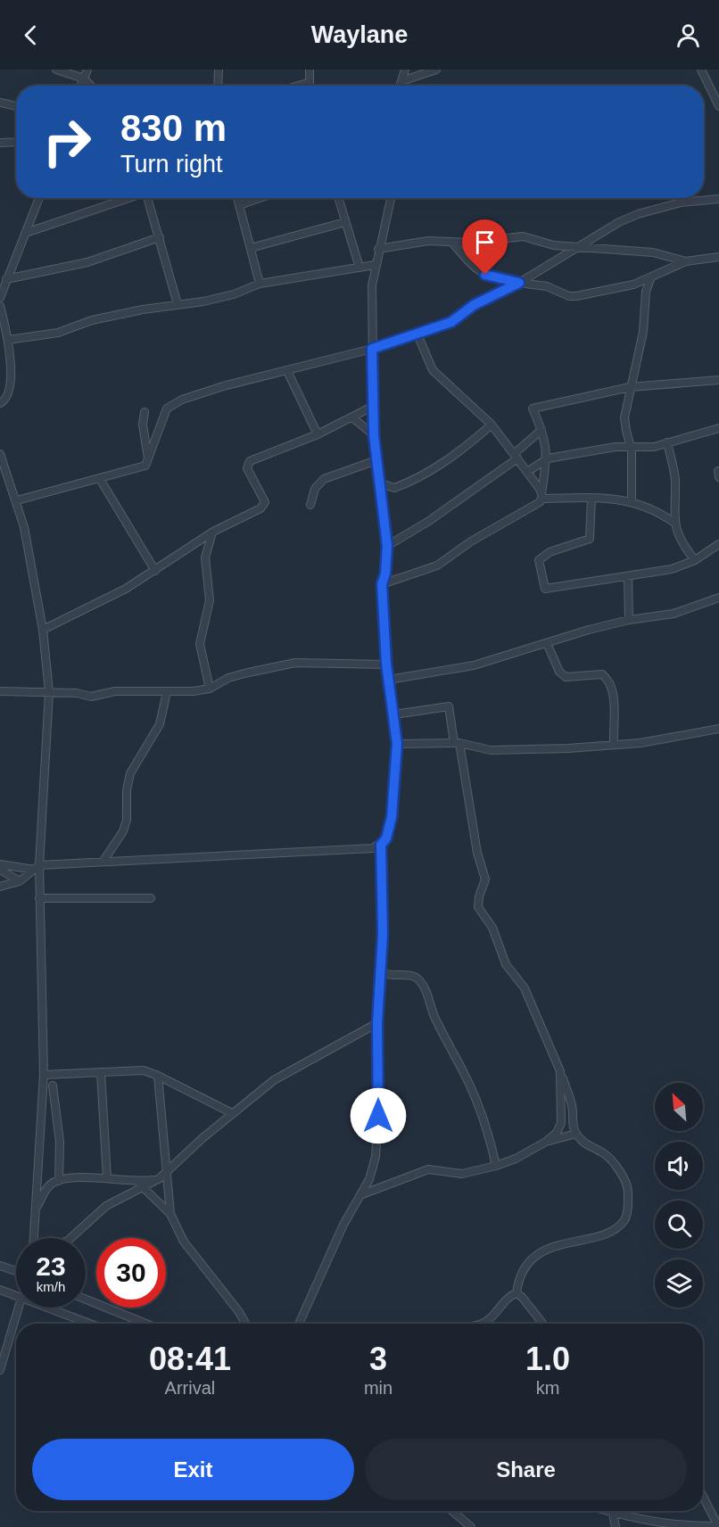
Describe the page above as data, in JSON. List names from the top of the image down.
{
  "north": "top left",
  "page": {
    "header": "Waylane",
    "turn": ["830 m", "Turn right"],
    "speed": "23 km/h",
    "limit": "30",
    "eta": [
      "08:41",
      "Arrival",
      "3",
      "min",
      "1.0",
      "km"
    ],
    "buttons": ["Exit", "Share"]
  }
}
